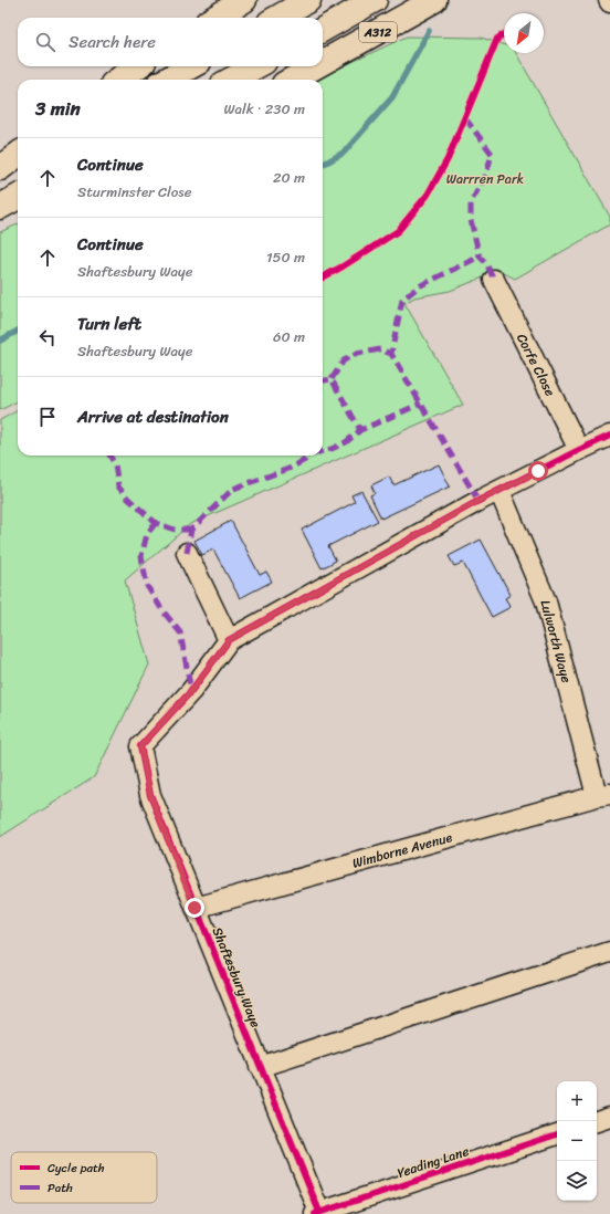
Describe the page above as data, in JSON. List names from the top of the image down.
{
  "streets": {
    "highway": ["A312"],
    "street": [
      "Corfe Close",
      "Lulworth Waye",
      "Wimborne Avenue",
      "Shaftesbury Waye",
      "Yeading Lane"
    ]
  },
  "crossings": [
    ["Corfe Close", "Shaftesbury Waye"],
    ["Lulworth Waye", "Wimborne Avenue"],
    ["Lulworth Waye", "Shaftesbury Waye"],
    ["Wimborne Avenue", "Shaftesbury Waye"],
    ["Shaftesbury Waye", "Yeading Lane"]
  ],
  "parks": ["Warrren Park"],
  "legend": ["Cycle path", "Path"],
  "north": "bottom left",
  "page": {
    "search": "Search here",
    "heading": ["3 min", "Walk · 230 m"],
    "list": [
      ["Continue", "Sturminster Close", "20 m"],
      ["Continue", "Shaftesbury Waye", "150 m"],
      ["Turn left", "Shaftesbury Waye", "60 m"],
      "Arrive at destination"
    ],
    "map_buttons": ["+", "−"]
  }
}
